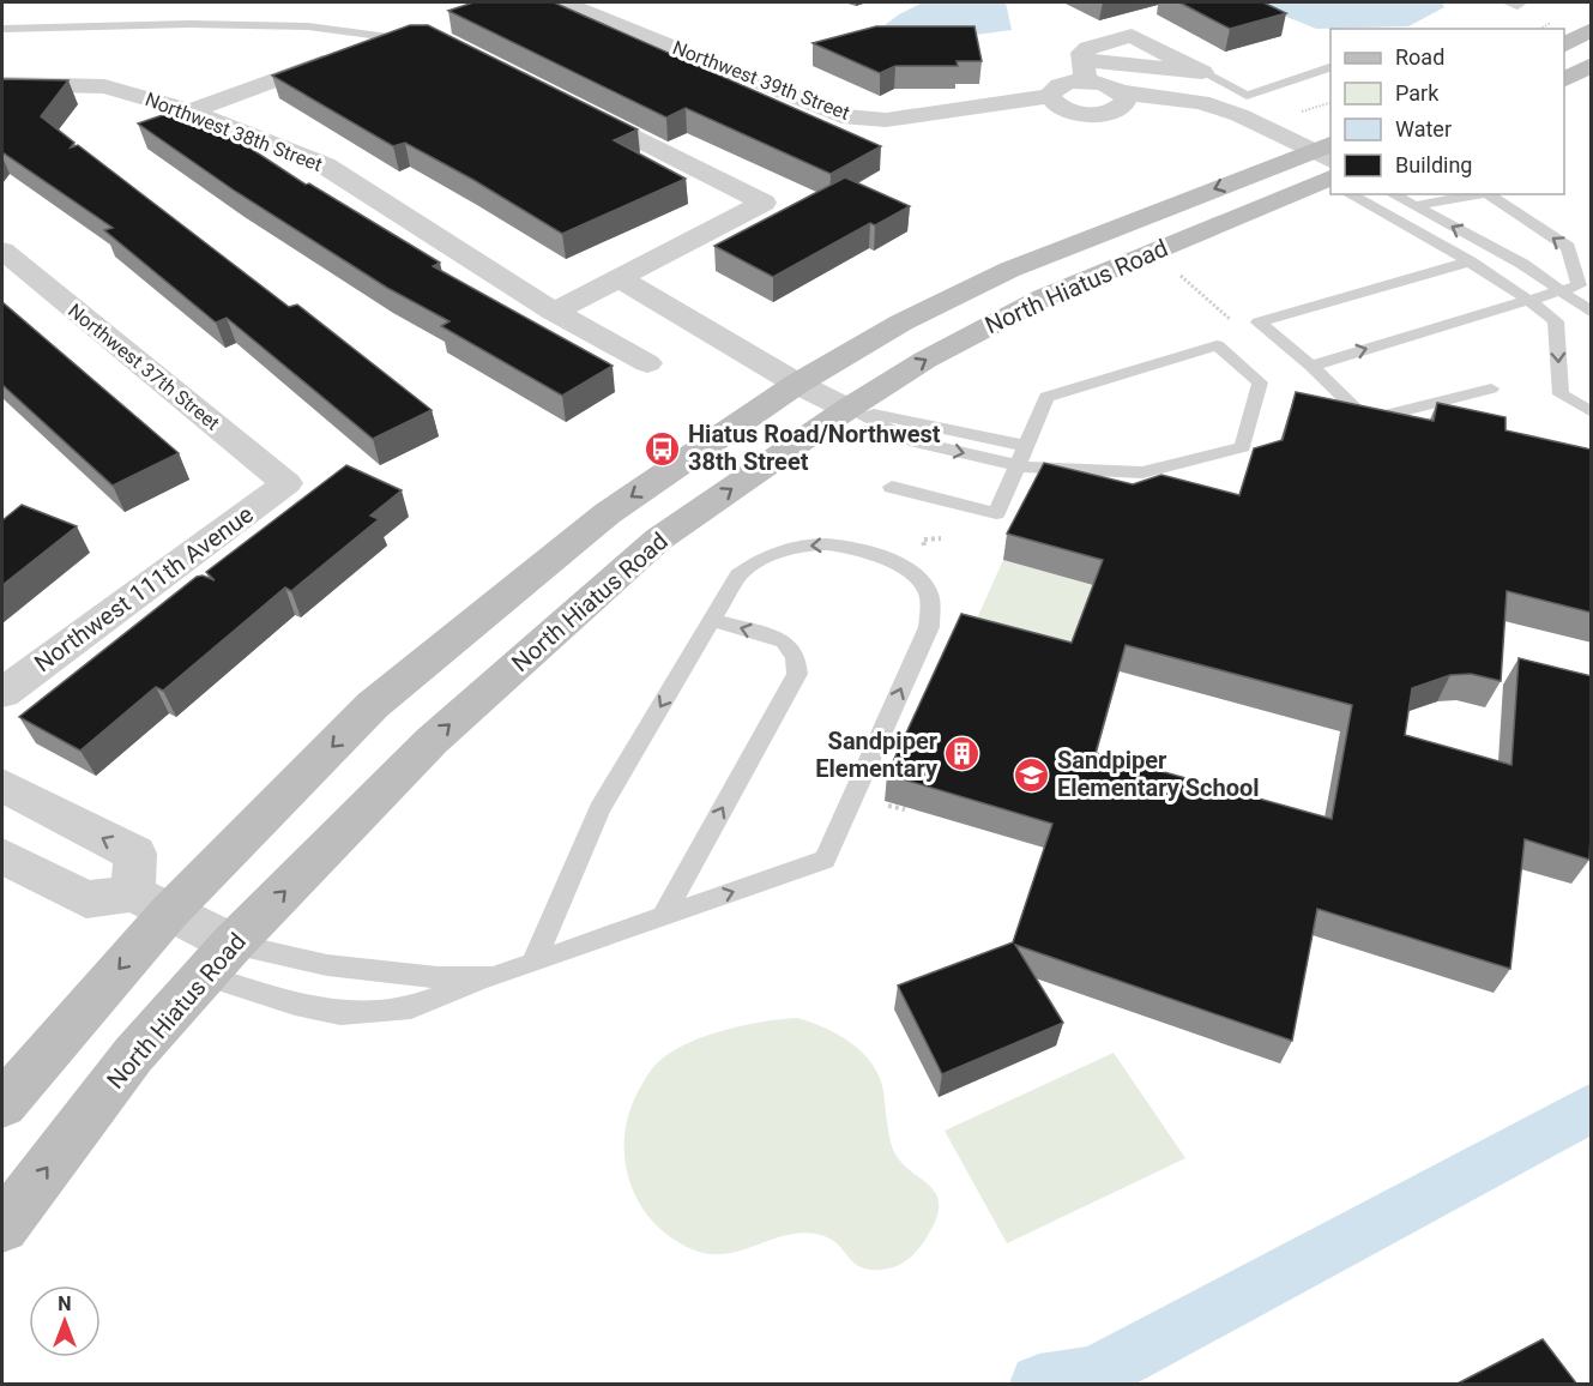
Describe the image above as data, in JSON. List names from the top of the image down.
{
  "streets": {
    "main road": ["North Hiatus Road"],
    "street": [
      "Northwest 39th Street",
      "Northwest 38th Street",
      "Northwest 37th Street",
      "Northwest 111th Avenue"
    ]
  },
  "crossings": [
    ["Northwest 37th Street", "Northwest 111th Avenue"]
  ],
  "places": {
    "bus stop": ["Hiatus Road/Northwest 38th Street"],
    "building": ["Sandpiper Elementary"],
    "school or university": ["Sandpiper Elementary School"]
  },
  "legend": [
    "Road",
    "Park",
    "Water",
    "Building"
  ],
  "north": "top"
}
